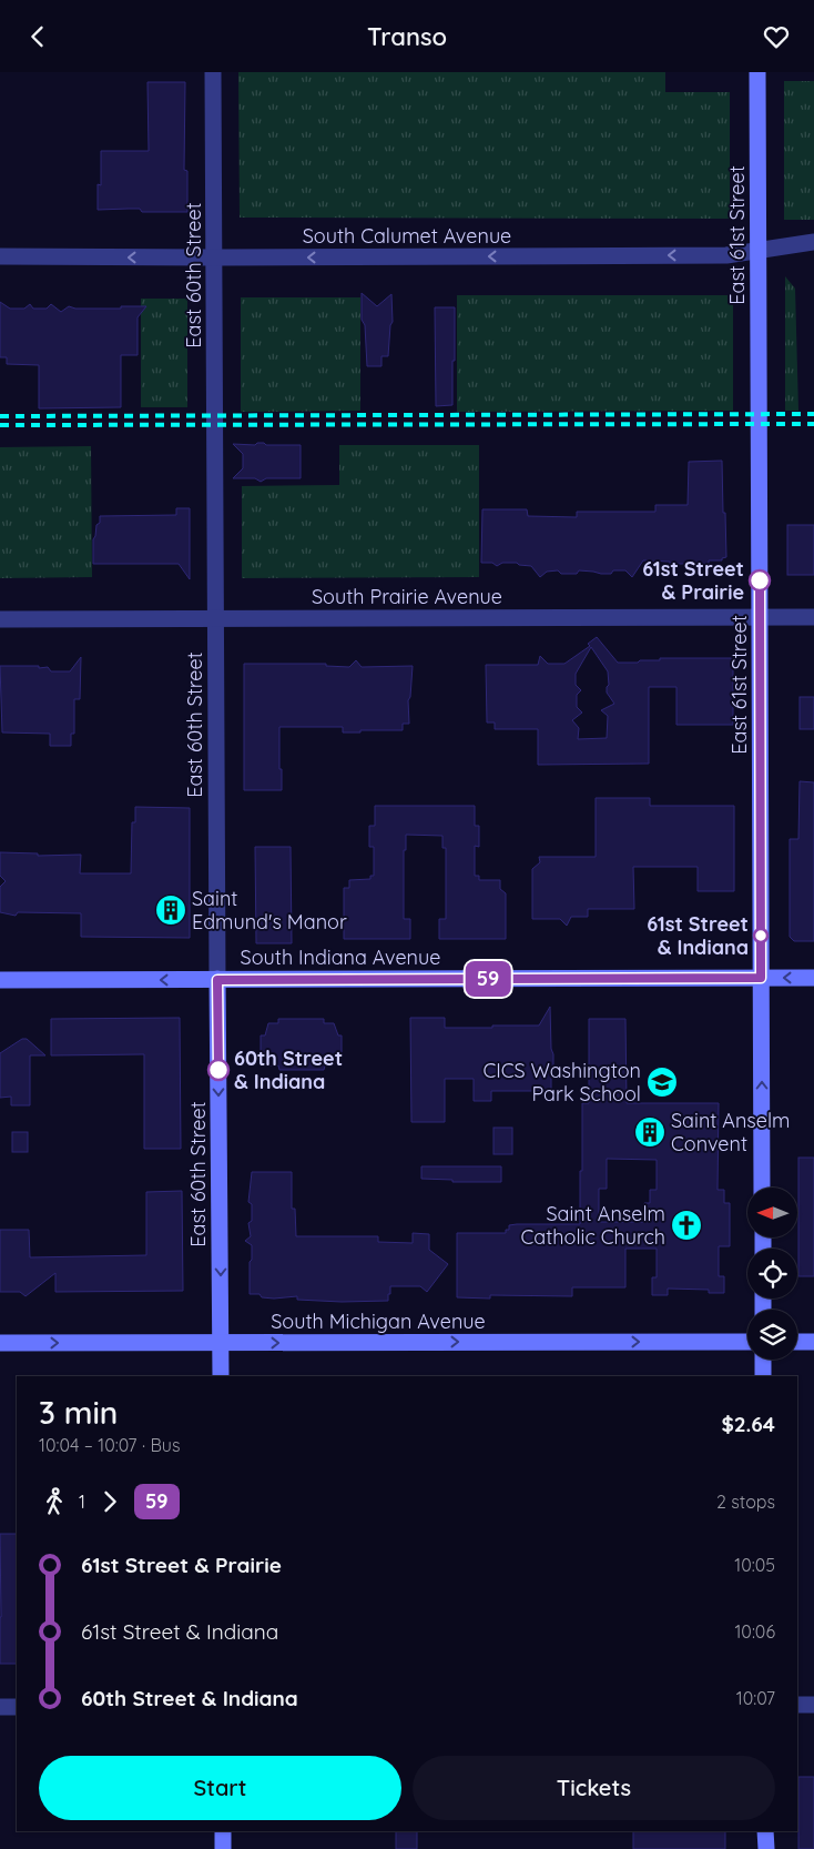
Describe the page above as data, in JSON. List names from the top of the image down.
{
  "streets": {
    "street": [
      "East 61st Street",
      "South Calumet Avenue",
      "East 60th Street",
      "South Prairie Avenue",
      "South Indiana Avenue",
      "South Michigan Avenue"
    ]
  },
  "crossings": [
    ["East 61st Street", "South Calumet Avenue"],
    ["East 61st Street", "South Prairie Avenue"],
    ["East 61st Street", "South Indiana Avenue"],
    ["South Calumet Avenue", "East 60th Street"],
    ["East 60th Street", "South Prairie Avenue"],
    ["East 60th Street", "South Indiana Avenue"],
    ["East 60th Street", "South Michigan Avenue"]
  ],
  "one_way": ["South Calumet Avenue", "South Michigan Avenue"],
  "places": {
    "other": ["61st Street & Prairie", "61st Street & Indiana", "60th Street & Indiana"],
    "building": ["Saint Edmund's Manor", "Saint Anselm Convent"],
    "school or university": ["CICS Washington Park School"],
    "church": ["Saint Anselm Catholic Church"]
  },
  "lines": ["bus line 59"],
  "north": "left",
  "page": {
    "header": "Transo",
    "on_map": "59",
    "heading": ["3 min", "10:04 – 10:07 · Bus", "$2.64"],
    "legs": ["1", "59", "2 stops"],
    "list": [
      {
        "name": "61st Street & Prairie",
        "value": "10:05"
      },
      {
        "name": "61st Street & Indiana",
        "value": "10:06"
      },
      {
        "name": "60th Street & Indiana",
        "value": "10:07"
      }
    ],
    "buttons": ["Start", "Tickets"]
  }
}
